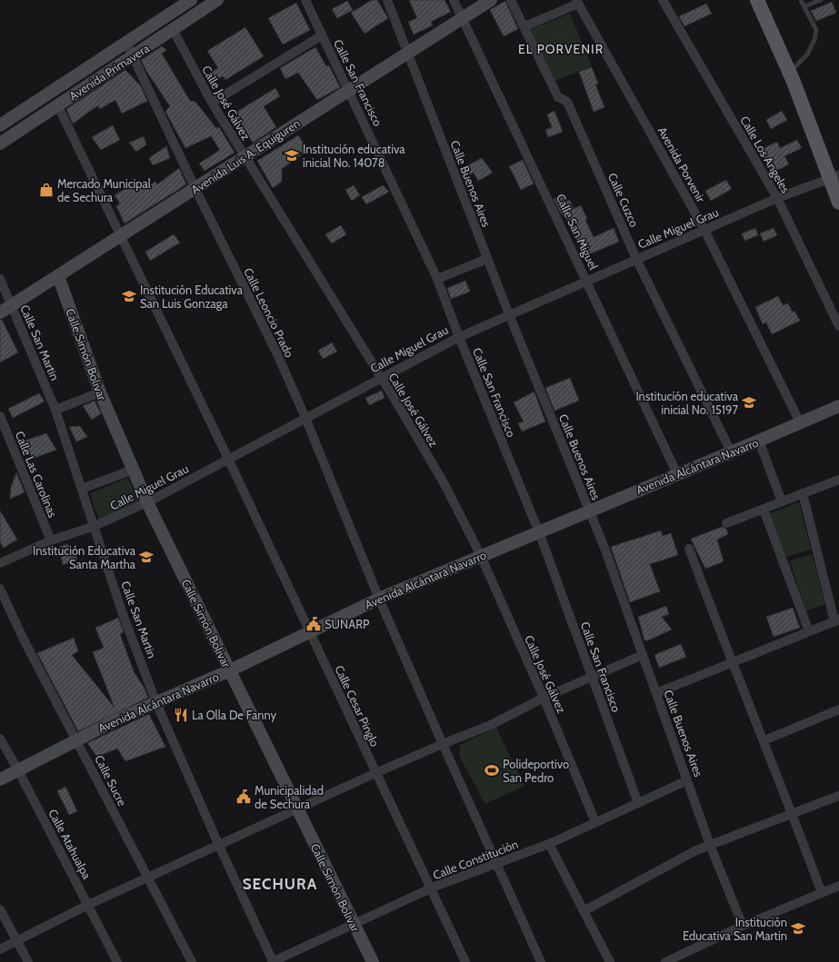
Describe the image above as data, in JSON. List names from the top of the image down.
{
  "streets": {
    "street": [
      "Avenida Primavera",
      "Calle San Francisco",
      "Calle José Gálvez",
      "Calle Los Angeles",
      "Avenida Luis A. Equiguren",
      "Avenida Porvenir",
      "Calle Buenos Aires",
      "Calle Cuzco",
      "Calle Miguel Grau",
      "Calle San Miguel",
      "Calle Leoncio Prado",
      "Calle San Martin",
      "Calle Simón Bolivar",
      "Avenida Alcántara Navarro",
      "Calle Las Carolinas",
      "Calle Cesar Pinglo",
      "Calle Sucre",
      "Calle Atahualpa",
      "Calle Constitución"
    ]
  },
  "crossings": [
    ["Avenida Primavera", "Calle José Gálvez"],
    ["Avenida Primavera", "Calle Leoncio Prado"],
    ["Avenida Primavera", "Calle Cesar Pinglo"],
    ["Calle San Francisco", "Avenida Luis A. Equiguren"],
    ["Calle San Francisco", "Calle Miguel Grau"],
    ["Calle San Francisco", "Avenida Alcántara Navarro"],
    ["Calle San Francisco", "Calle Constitución"],
    ["Calle José Gálvez", "Avenida Luis A. Equiguren"],
    ["Calle José Gálvez", "Calle Miguel Grau"],
    ["Calle José Gálvez", "Avenida Alcántara Navarro"],
    ["Calle José Gálvez", "Calle Constitución"],
    ["Calle Los Angeles", "Calle Miguel Grau"],
    ["Avenida Luis A. Equiguren", "Calle Buenos Aires"],
    ["Avenida Luis A. Equiguren", "Calle San Miguel"],
    ["Avenida Luis A. Equiguren", "Calle Leoncio Prado"],
    ["Avenida Luis A. Equiguren", "Calle San Martin"],
    ["Avenida Luis A. Equiguren", "Calle Simón Bolivar"],
    ["Avenida Luis A. Equiguren", "Calle Cesar Pinglo"],
    ["Avenida Porvenir", "Calle Miguel Grau"],
    ["Avenida Porvenir", "Avenida Alcántara Navarro"],
    ["Calle Buenos Aires", "Calle Miguel Grau"],
    ["Calle Buenos Aires", "Avenida Alcántara Navarro"],
    ["Calle Buenos Aires", "Calle Constitución"],
    ["Calle Cuzco", "Calle Miguel Grau"],
    ["Calle Cuzco", "Avenida Alcántara Navarro"],
    ["Calle Miguel Grau", "Calle San Miguel"],
    ["Calle Miguel Grau", "Calle Leoncio Prado"],
    ["Calle Miguel Grau", "Calle San Martin"],
    ["Calle Miguel Grau", "Calle Simón Bolivar"],
    ["Calle Miguel Grau", "Calle Las Carolinas"],
    ["Calle Miguel Grau", "Calle Cesar Pinglo"],
    ["Calle San Miguel", "Avenida Alcántara Navarro"],
    ["Calle Leoncio Prado", "Avenida Alcántara Navarro"],
    ["Calle San Martin", "Avenida Alcántara Navarro"],
    ["Calle San Martin", "Calle Constitución"],
    ["Calle Simón Bolivar", "Avenida Alcántara Navarro"],
    ["Calle Simón Bolivar", "Calle Constitución"],
    ["Avenida Alcántara Navarro", "Calle Cesar Pinglo"],
    ["Avenida Alcántara Navarro", "Calle Sucre"],
    ["Avenida Alcántara Navarro", "Calle Atahualpa"],
    ["Calle Cesar Pinglo", "Calle Constitución"]
  ],
  "districts": ["EL PORVENIR", "SECHURA"],
  "places": {
    "school or university": [
      "Institución educativa inicial No. 14078",
      "Institución Educativa San Luis Gonzaga",
      "Institución educativa inicial No. 15197",
      "Institución Educativa Santa Martha",
      "Institución Educativa San Martin"
    ],
    "shop": ["Mercado Municipal de Sechura"],
    "public building": ["SUNARP", "Municipalidad de Sechura"],
    "restaurant": ["La Olla De Fanny"],
    "sports": ["Polideportivo San Pedro"]
  }
}
